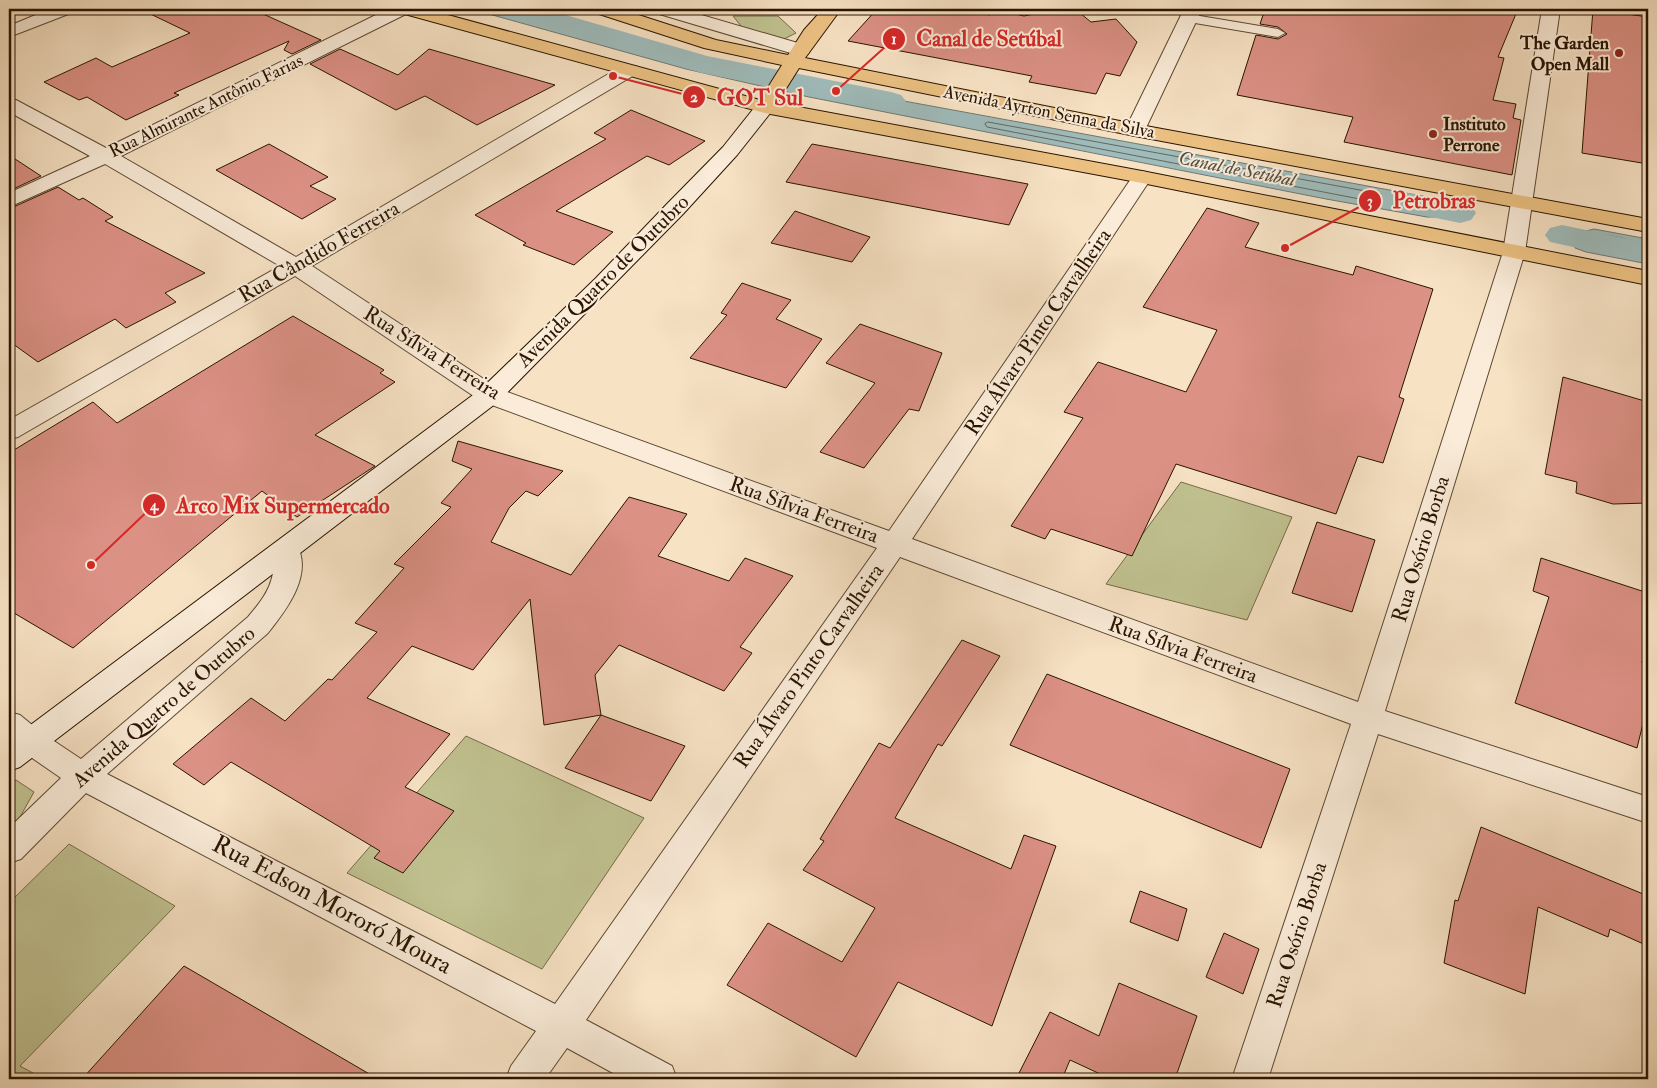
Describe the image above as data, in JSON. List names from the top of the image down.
{
  "streets": {
    "main road": ["Avenida Ayrton Senna da Silva", "Avenida Quatro de Outubro"],
    "street": [
      "Rua Almirante Antônio Farias",
      "Rua Cândido Ferreira",
      "Rua Álvaro Pinto Carvalheira",
      "Rua Sílvia Ferreira",
      "Rua Osório Borba",
      "Rua Edson Mororó Moura"
    ]
  },
  "crossings": [
    ["Rua Almirante Antônio Farias", "Rua Sílvia Ferreira"],
    ["Avenida Ayrton Senna da Silva", "Avenida Quatro de Outubro"],
    ["Avenida Ayrton Senna da Silva", "Rua Osório Borba"],
    ["Rua Cândido Ferreira", "Rua Sílvia Ferreira"],
    ["Avenida Quatro de Outubro", "Rua Sílvia Ferreira"],
    ["Avenida Quatro de Outubro", "Rua Edson Mororó Moura"],
    ["Rua Álvaro Pinto Carvalheira", "Rua Sílvia Ferreira"],
    ["Rua Álvaro Pinto Carvalheira", "Rua Edson Mororó Moura"],
    ["Rua Sílvia Ferreira", "Rua Osório Borba"]
  ],
  "water": ["Canal de Setúbal"],
  "places": [
    "The Garden Open Mall",
    "GOT Sul",
    "Canal de Setúbal",
    "Instituto Perrone",
    "Petrobras",
    "Arco Mix Supermercado"
  ]
}
